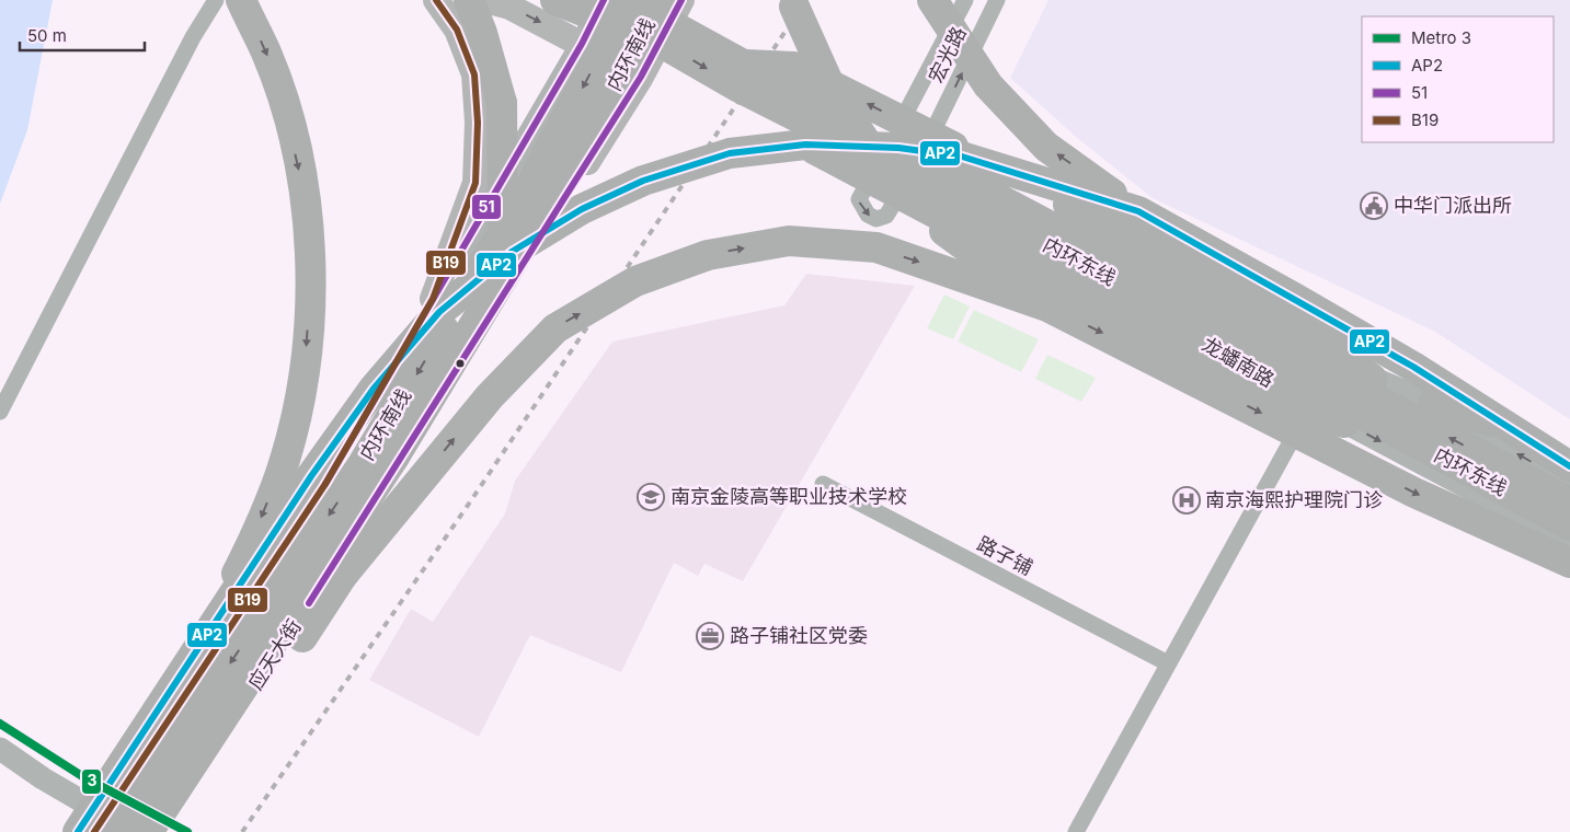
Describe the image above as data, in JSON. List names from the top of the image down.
{
  "streets": {
    "highway": ["内环南线", "内环东线"],
    "main road": ["应天大街"],
    "street": ["宏光路", "龙蟠南路", "路子铺"]
  },
  "crossings": [
    ["内环南线", "内环东线"],
    ["内环南线", "应天大街"],
    ["宏光路", "龙蟠南路"],
    ["内环东线", "应天大街"]
  ],
  "places": {
    "public building": ["中华门派出所"],
    "school or university": ["南京金陵高等职业技术学校"],
    "hospital": ["南京海熙护理院门诊"],
    "office": ["路子铺社区党委"]
  },
  "lines": [
    "transit line 51",
    "transit line B19",
    "transit line AP2",
    "metro line 3"
  ],
  "legend": [
    "Metro 3",
    "AP2",
    "51",
    "B19"
  ],
  "scale_bar": "50 m"
}
